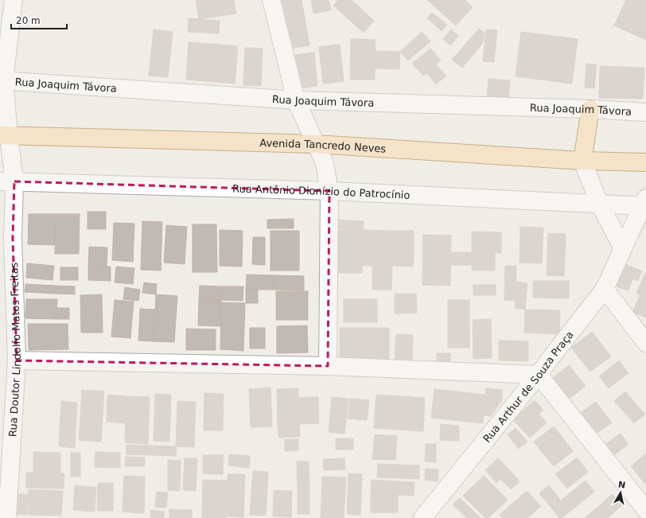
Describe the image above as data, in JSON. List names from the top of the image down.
{
  "streets": {
    "main road": ["Avenida Tancredo Neves"],
    "street": [
      "Rua Joaquim Távora",
      "Rua Antônio Dionízio do Patrocínio",
      "Rua Doutor Lindolfo Matos Freitas",
      "Rua Arthur de Souza Praça"
    ]
  },
  "crossings": [
    ["Rua Joaquim Távora", "Rua Doutor Lindolfo Matos Freitas"],
    ["Avenida Tancredo Neves", "Rua Doutor Lindolfo Matos Freitas"],
    ["Rua Antônio Dionízio do Patrocínio", "Rua Doutor Lindolfo Matos Freitas"],
    ["Rua Antônio Dionízio do Patrocínio", "Rua Arthur de Souza Praça"]
  ],
  "scale_bar": "20 m",
  "north": "top"
}
